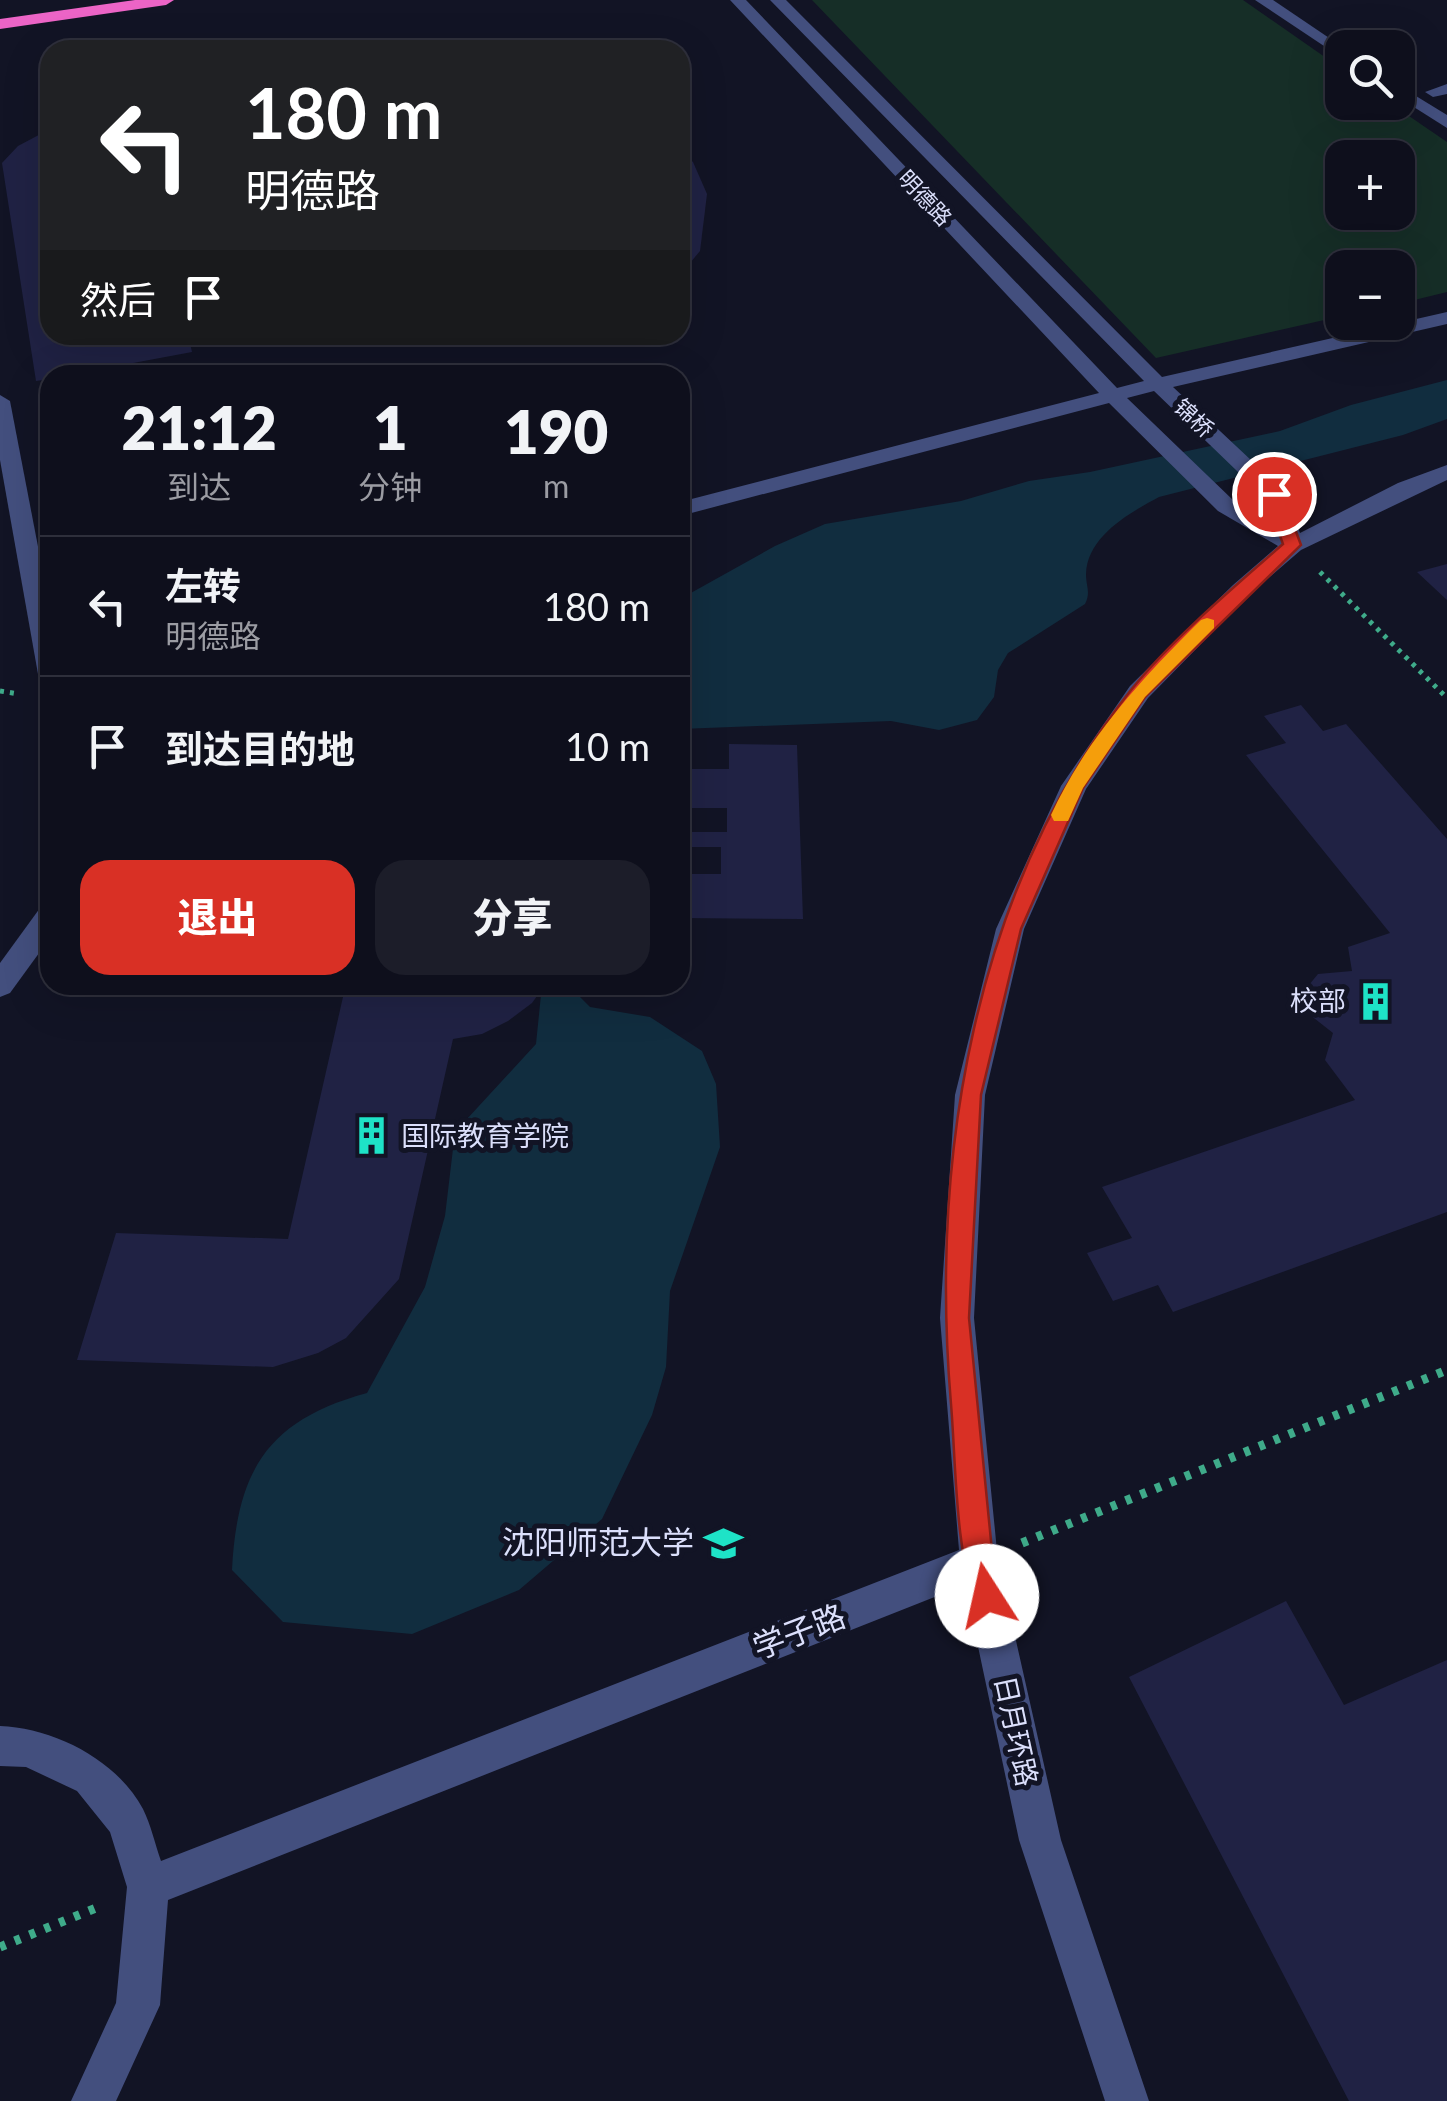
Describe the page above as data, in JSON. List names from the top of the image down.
{
  "streets": {
    "street": [
      "明德路",
      "锦桥",
      "学子路",
      "日月环路"
    ]
  },
  "crossings": [
    ["明德路", "锦桥"],
    ["锦桥", "日月环路"],
    ["学子路", "日月环路"]
  ],
  "places": {
    "building": ["校部", "国际教育学院"],
    "school or university": ["沈阳师范大学"]
  },
  "page": {
    "map_buttons": ["+", "−"],
    "turn": ["180 m", "明德路"],
    "then": "然后",
    "eta": [
      "21:12",
      "到达",
      "1",
      "分钟",
      "190",
      "m"
    ],
    "list": [
      {
        "name": "左转",
        "note": "明德路",
        "value": "180 m"
      },
      {
        "name": "到达目的地",
        "value": "10 m"
      }
    ],
    "buttons": ["退出", "分享"]
  }
}
